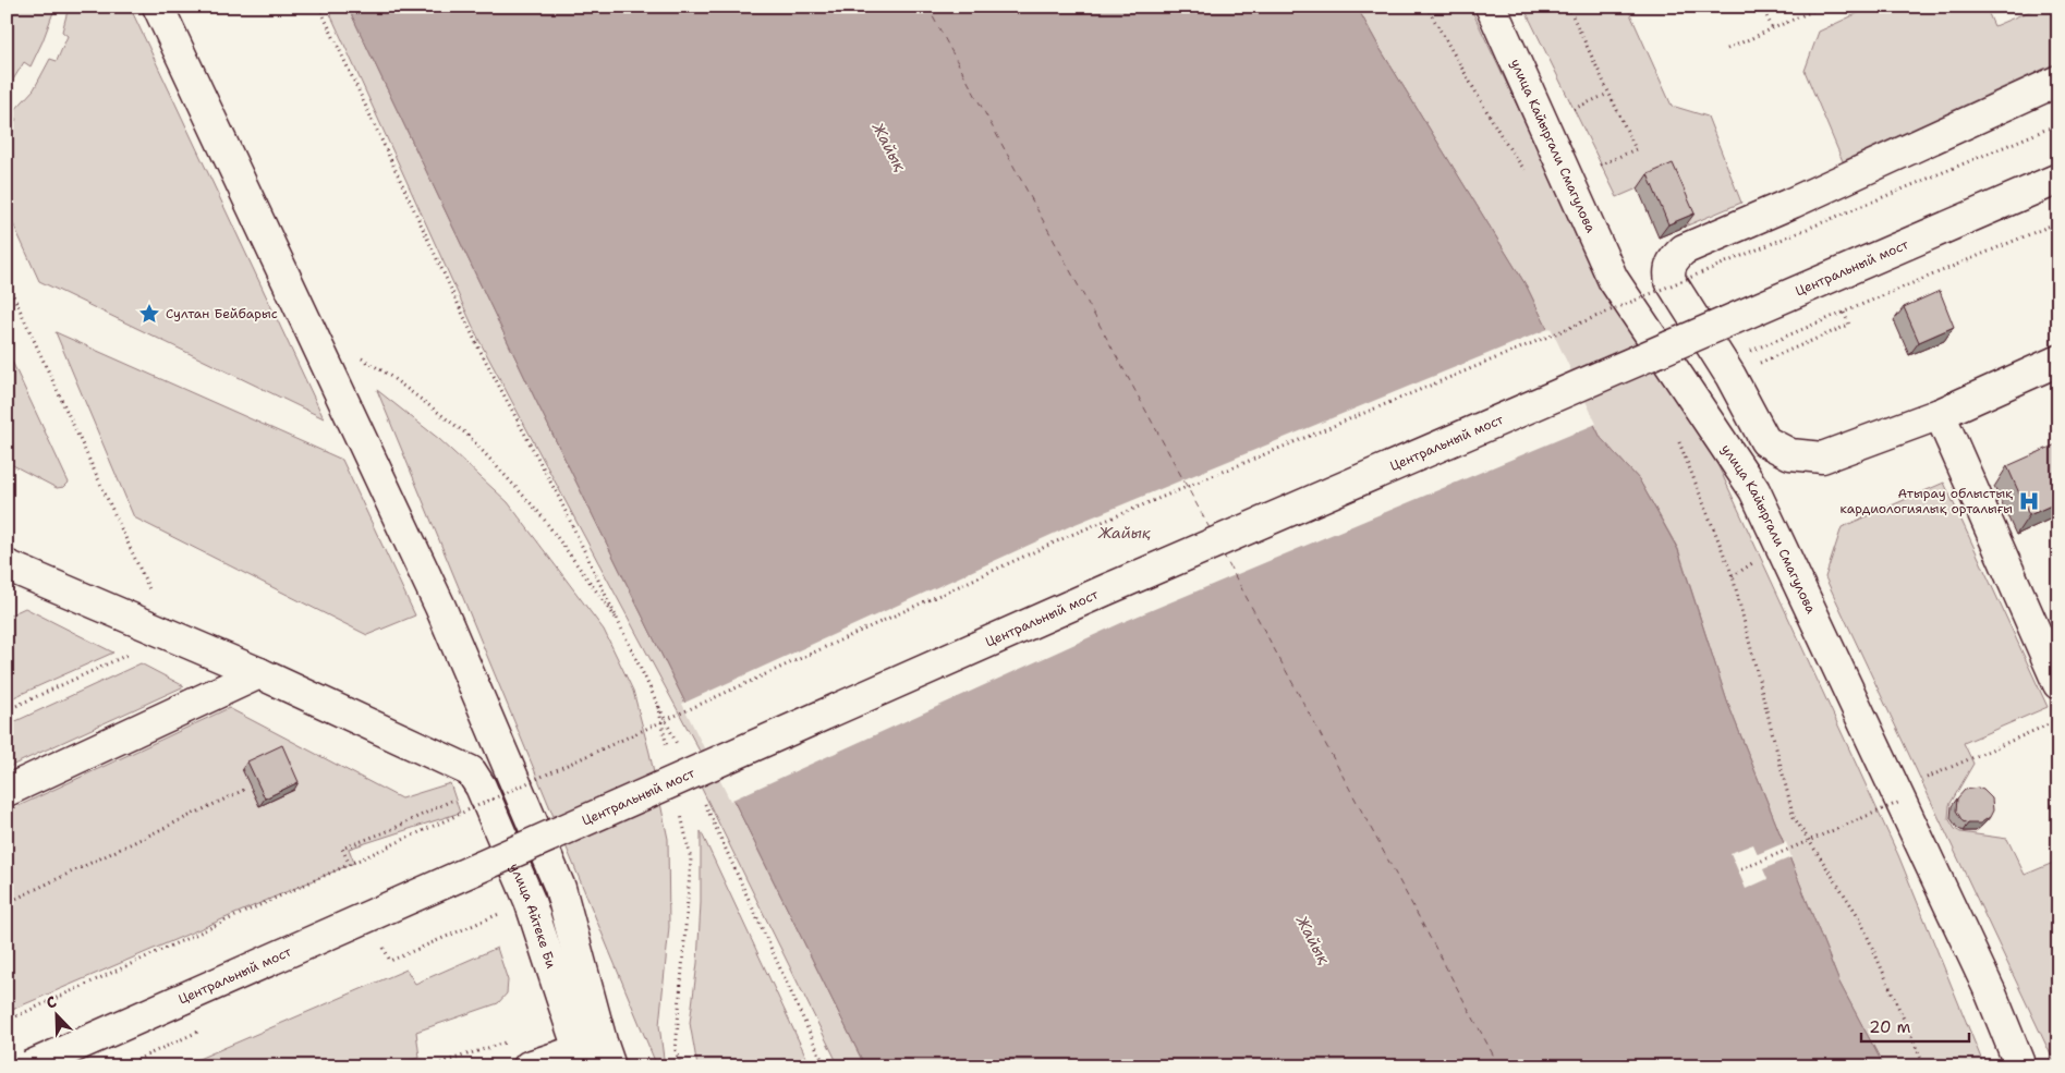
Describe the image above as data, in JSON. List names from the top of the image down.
{
  "streets": {
    "street": ["улица Кайыргали Смагулова", "Центральный мост", "улица Айтеке Би"]
  },
  "water": ["Жайық"],
  "places": {
    "place": ["Султан Бейбарыс"],
    "hospital": ["Атырау облыстық кардиологиялық орталығы"]
  },
  "scale_bar": "20 m",
  "north": "top left"
}
